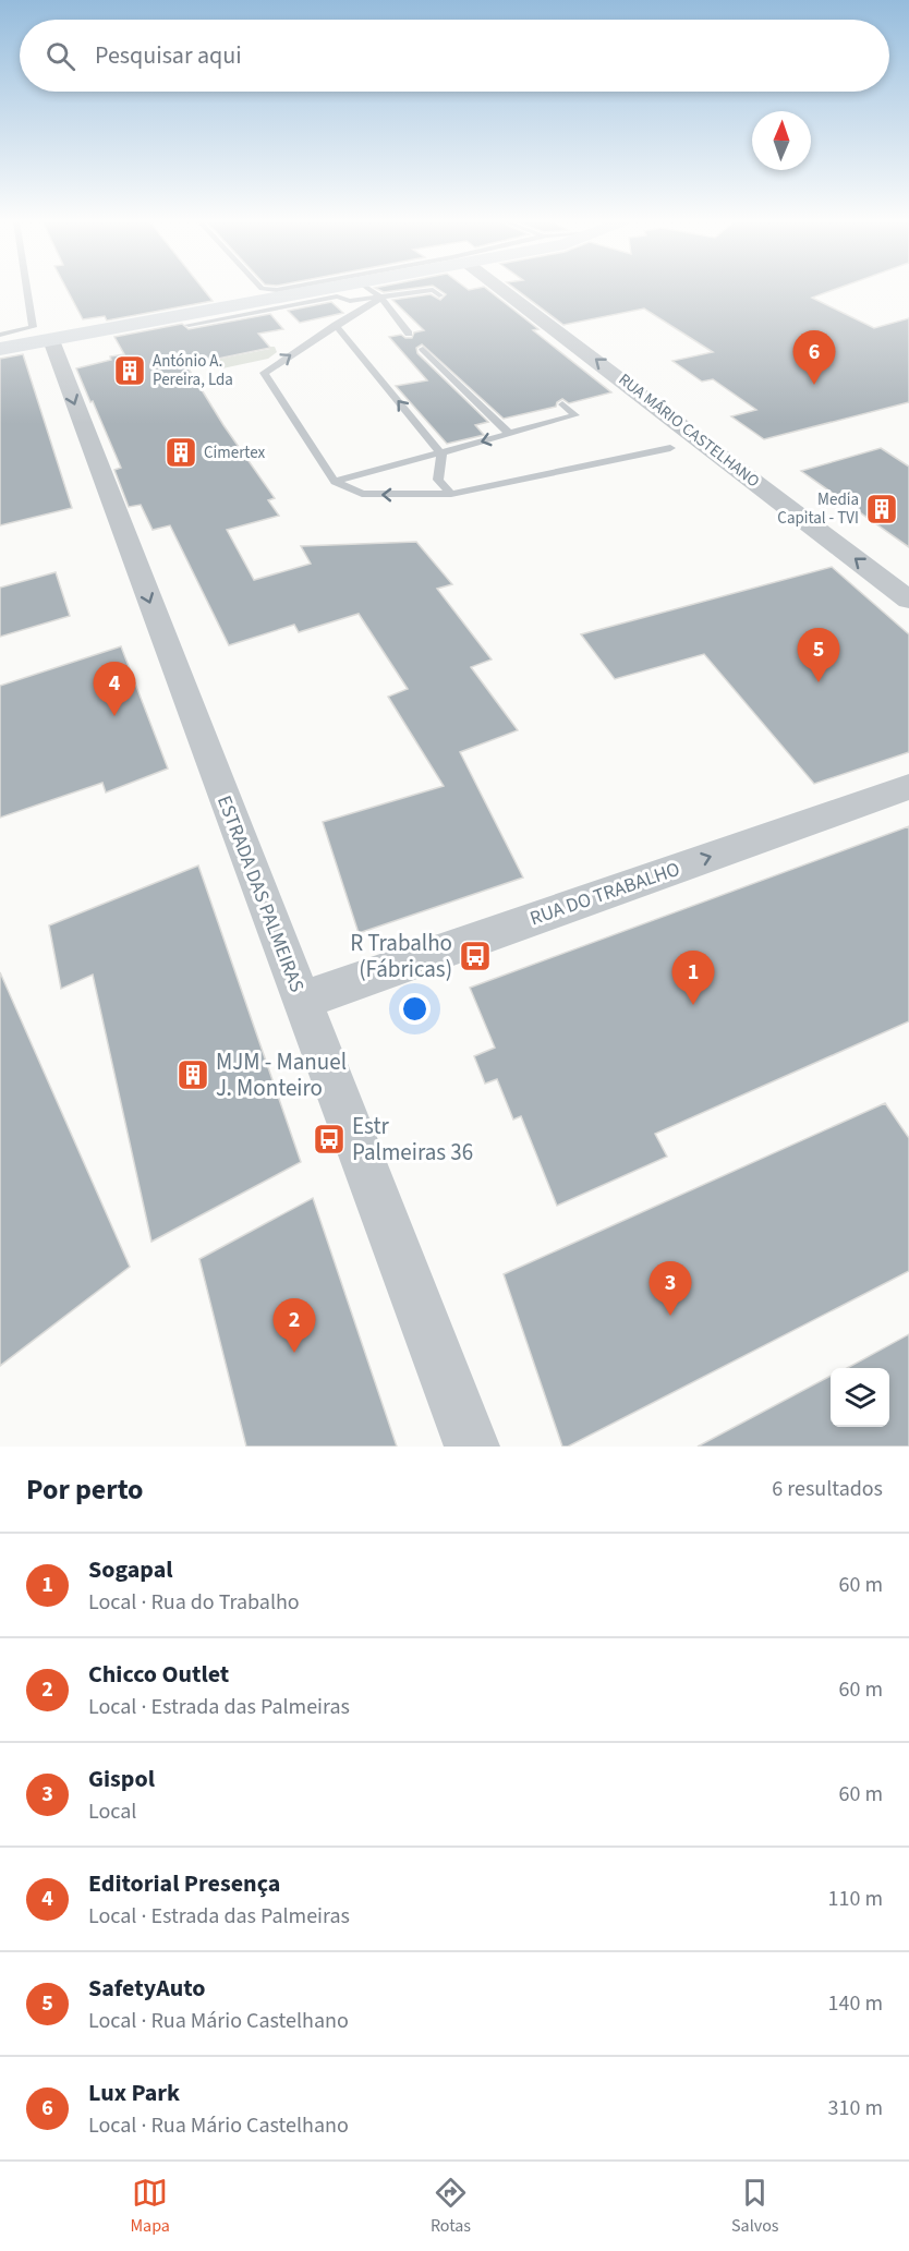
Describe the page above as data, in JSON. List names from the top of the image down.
{
  "streets": {
    "street": ["RUA MÁRIO CASTELHANO", "ESTRADA DAS PALMEIRAS", "RUA DO TRABALHO"]
  },
  "crossings": [
    ["ESTRADA DAS PALMEIRAS", "RUA DO TRABALHO"]
  ],
  "one_way": ["RUA MÁRIO CASTELHANO", "ESTRADA DAS PALMEIRAS", "RUA DO TRABALHO"],
  "places": {
    "building": [
      "António A. Pereira, Lda",
      "Cimertex",
      "Media Capital - TVI",
      "MJM - Manuel J. Monteiro"
    ],
    "bus stop": ["R Trabalho (Fábricas)", "Estr Palmeiras 36"]
  },
  "north": "top",
  "page": {
    "search": "Pesquisar aqui",
    "pins": [
      "6",
      "5",
      "4",
      "1",
      "3",
      "2"
    ],
    "heading": ["Por perto", "6 resultados"],
    "list": [
      {
        "mark": "1",
        "name": "Sogapal",
        "note": "Local · Rua do Trabalho",
        "value": "60 m"
      },
      {
        "mark": "2",
        "name": "Chicco Outlet",
        "note": "Local · Estrada das Palmeiras",
        "value": "60 m"
      },
      {
        "mark": "3",
        "name": "Gispol",
        "note": "Local",
        "value": "60 m"
      },
      {
        "mark": "4",
        "name": "Editorial Presença",
        "note": "Local · Estrada das Palmeiras",
        "value": "110 m"
      },
      {
        "mark": "5",
        "name": "SafetyAuto",
        "note": "Local · Rua Mário Castelhano",
        "value": "140 m"
      },
      {
        "mark": "6",
        "name": "Lux Park",
        "note": "Local · Rua Mário Castelhano",
        "value": "310 m"
      }
    ],
    "nav": ["Mapa", "Rotas", "Salvos"]
  }
}
